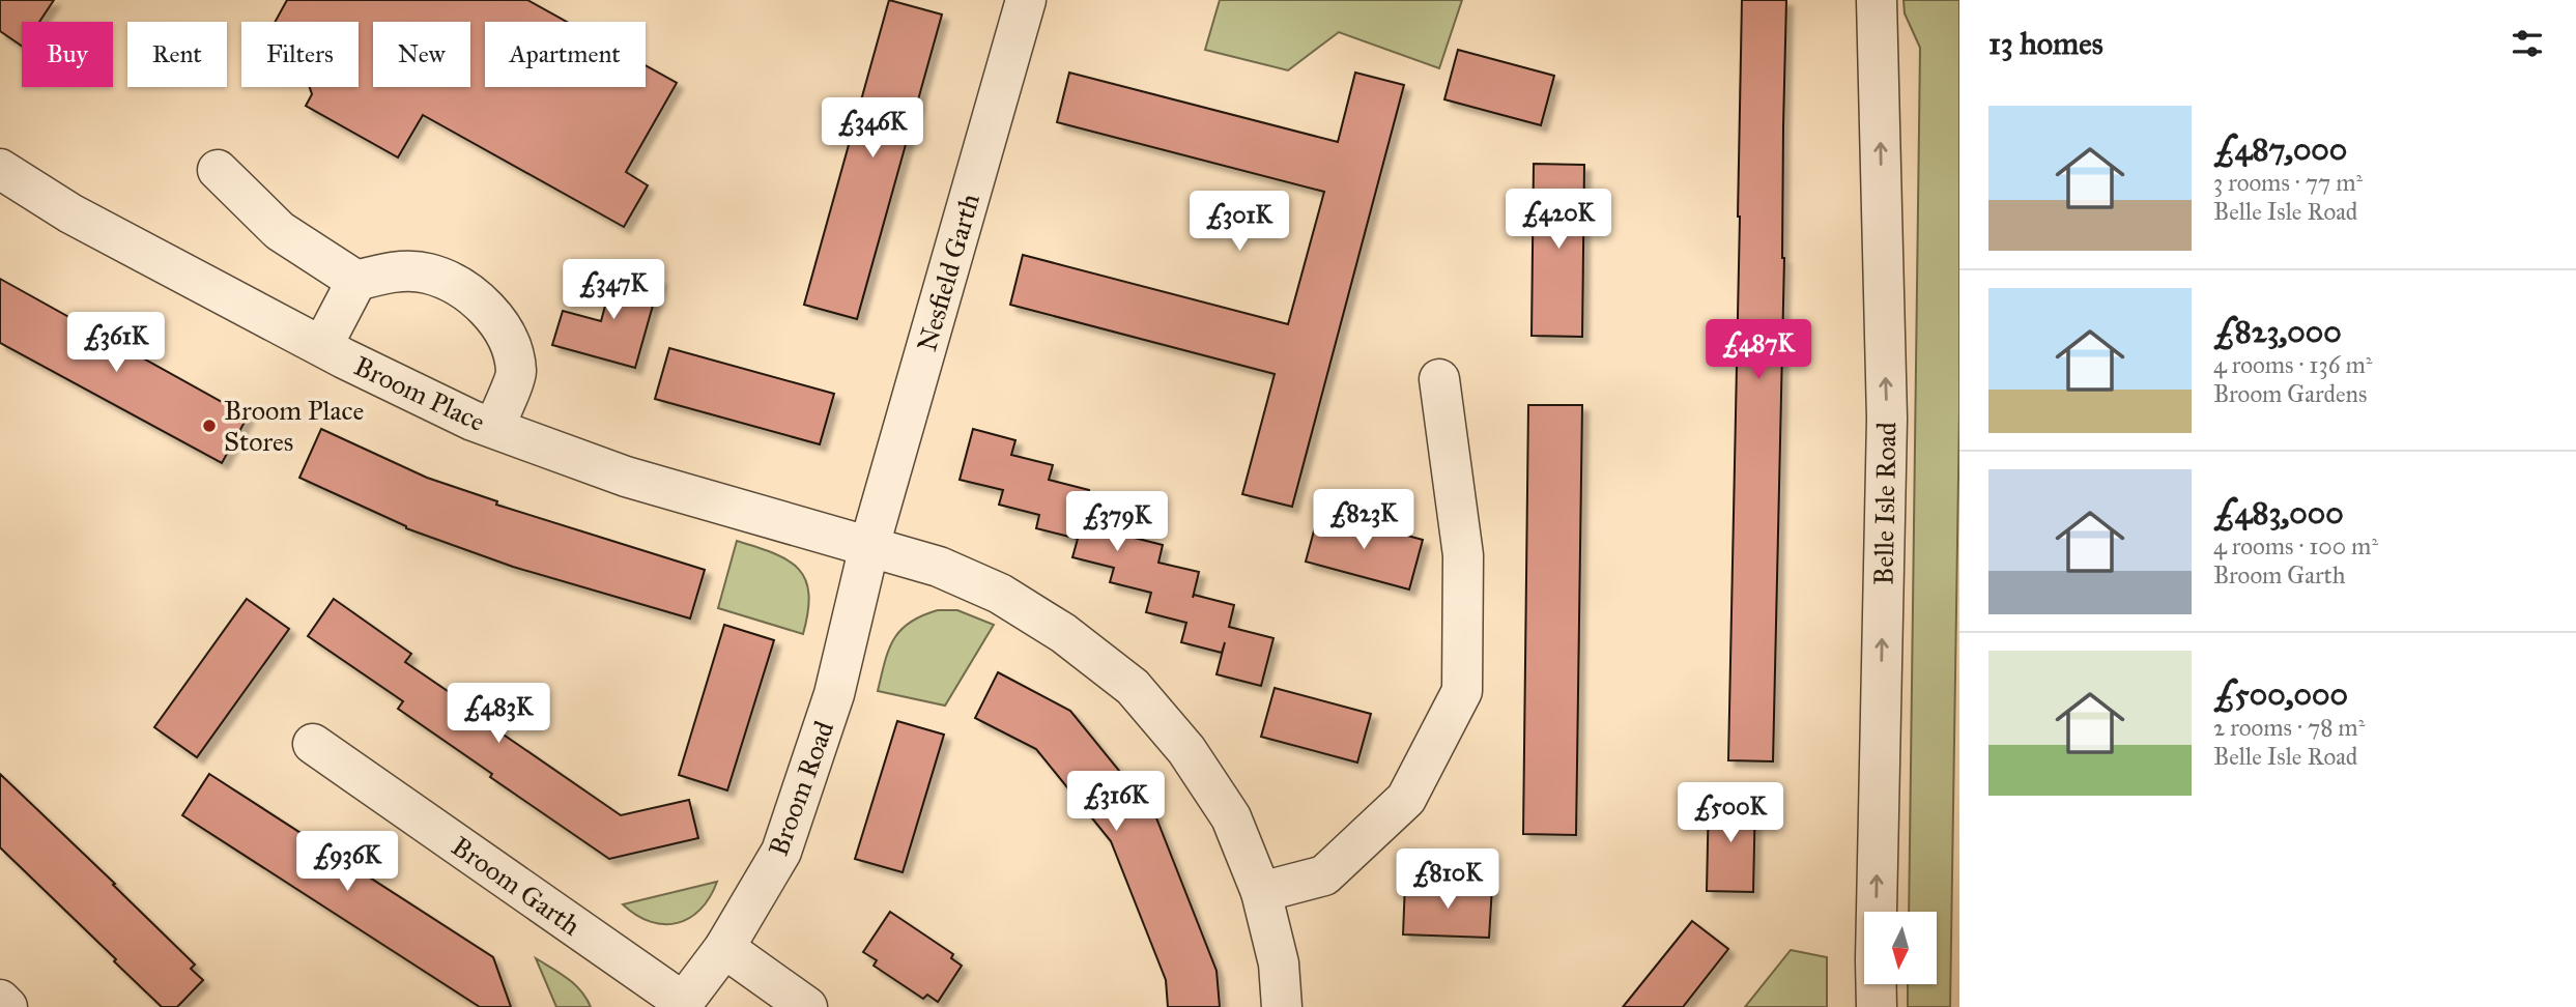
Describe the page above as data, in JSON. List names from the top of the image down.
{
  "streets": {
    "street": [
      "Nesfield Garth",
      "Broom Place",
      "Belle Isle Road",
      "Broom Road",
      "Broom Garth"
    ]
  },
  "crossings": [
    ["Nesfield Garth", "Broom Place"],
    ["Nesfield Garth", "Broom Road"],
    ["Broom Place", "Broom Road"],
    ["Broom Road", "Broom Garth"]
  ],
  "one_way": ["Belle Isle Road"],
  "places": ["Broom Place Stores"],
  "north": "bottom",
  "page": {
    "heading": "13 homes",
    "chip": [
      "Buy",
      "Rent",
      "Filters",
      "New",
      "Apartment"
    ],
    "list": [
      {
        "name": "£487,000",
        "note": "3 rooms · 77 m² · Belle Isle Road"
      },
      {
        "name": "£823,000",
        "note": "4 rooms · 136 m² · Broom Gardens"
      },
      {
        "name": "£483,000",
        "note": "4 rooms · 100 m² · Broom Garth"
      },
      {
        "name": "£500,000",
        "note": "2 rooms · 78 m² · Belle Isle Road"
      }
    ],
    "price": [
      "£346K",
      "£420K",
      "£301K",
      "£347K",
      "£361K",
      "£487K",
      "£823K",
      "£379K",
      "£483K",
      "£316K",
      "£500K",
      "£936K",
      "£810K"
    ]
  }
}
